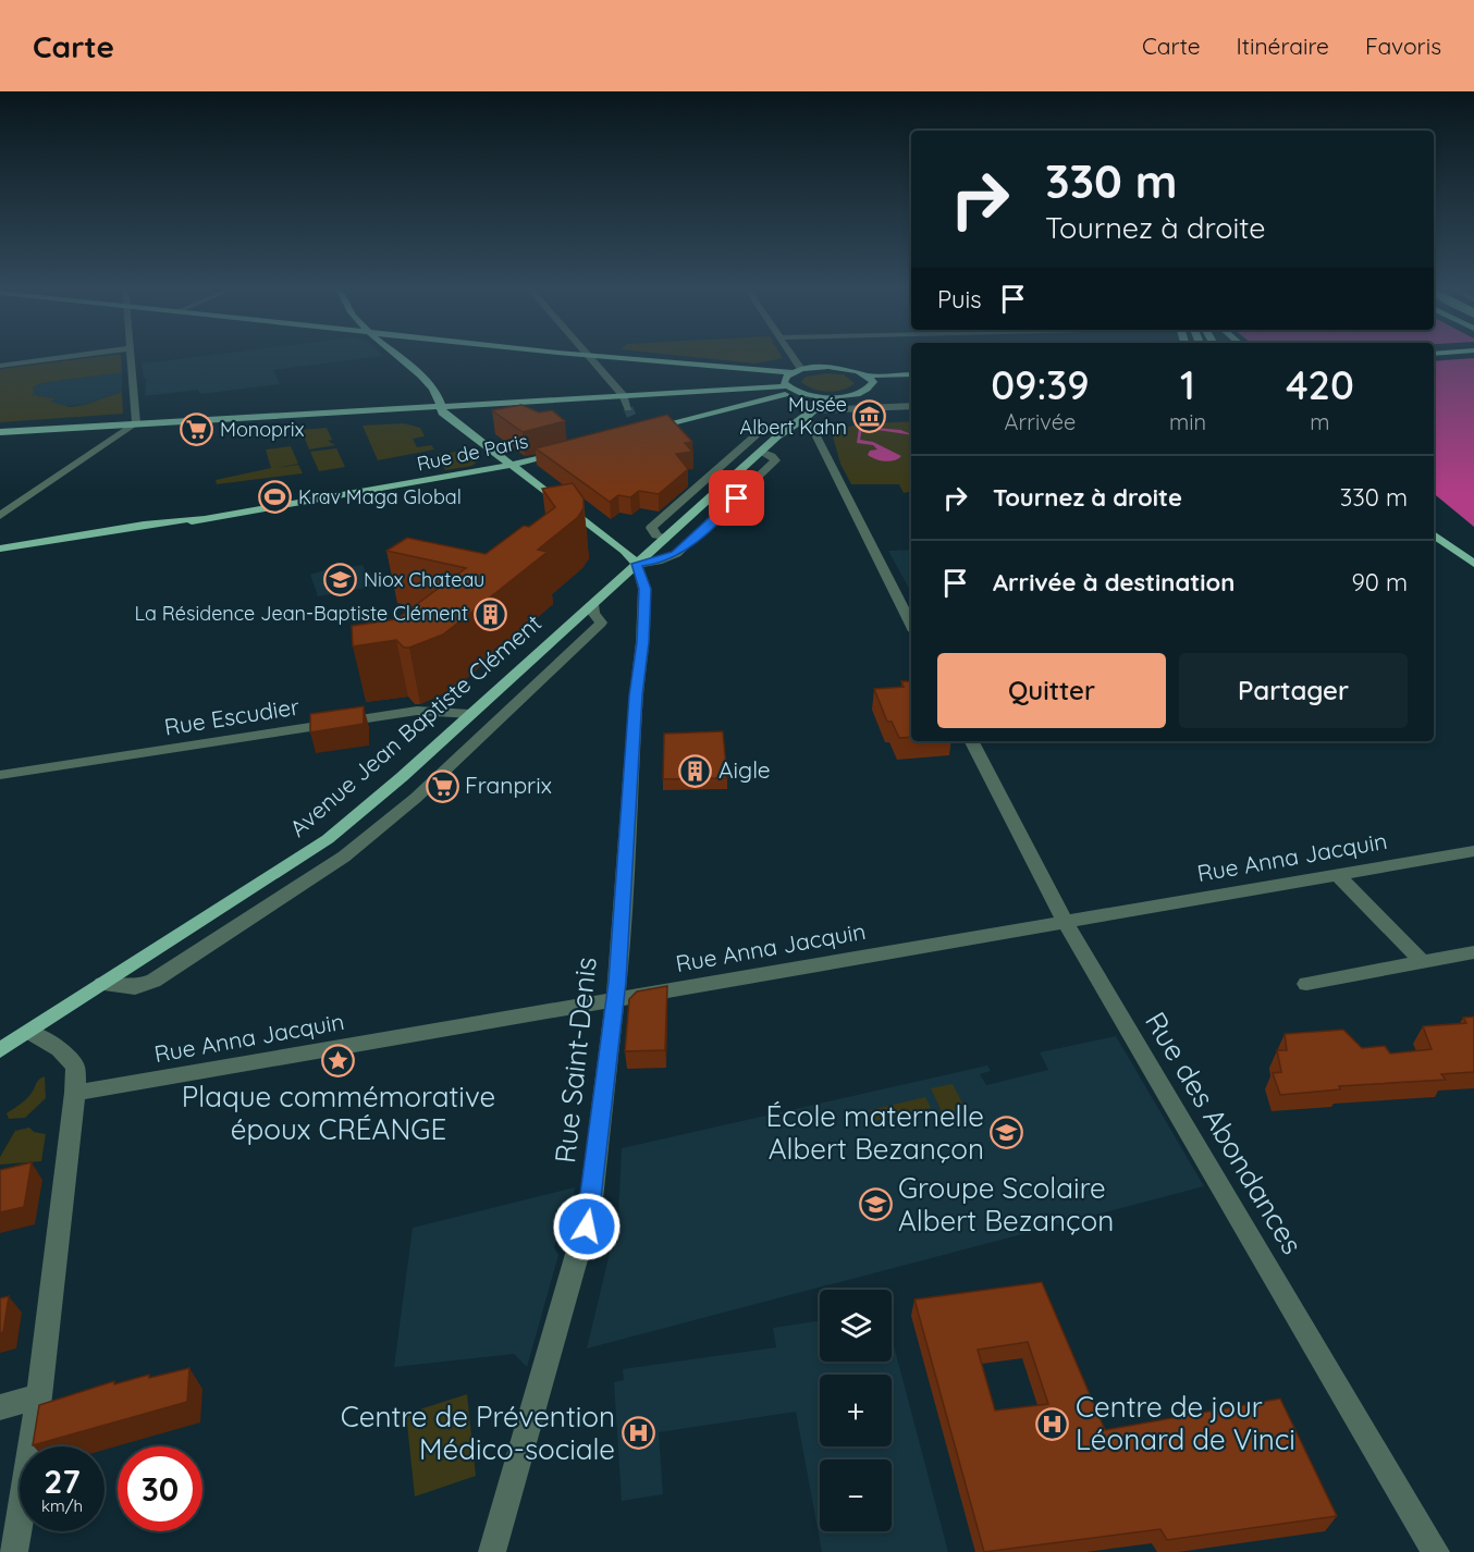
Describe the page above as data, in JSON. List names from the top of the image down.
{
  "streets": {
    "main road": ["Rue de Paris", "Avenue Jean Baptiste Clément"],
    "street": [
      "Rue Escudier",
      "Rue Anna Jacquin",
      "Rue Saint-Denis",
      "Rue des Abondances"
    ]
  },
  "crossings": [
    ["Rue Escudier", "Avenue Jean Baptiste Clément"],
    ["Avenue Jean Baptiste Clément", "Rue Saint-Denis"],
    ["Rue Anna Jacquin", "Rue Saint-Denis"],
    ["Rue Anna Jacquin", "Rue des Abondances"]
  ],
  "places": {
    "museum": ["Musée Albert Kahn"],
    "supermarket": ["Monoprix", "Franprix"],
    "sports": ["Krav Maga Global"],
    "school or university": ["Niox Chateau", "École maternelle Albert Bezançon", "Groupe Scolaire Albert Bezançon"],
    "building": ["La Résidence Jean-Baptiste Clément", "Aigle"],
    "place": ["Plaque commémorative époux CRÉANGE"],
    "hospital": ["Centre de jour Léonard de Vinci", "Centre de Prévention Médico-sociale"]
  },
  "page": {
    "header": "Carte",
    "nav": ["Carte", "Itinéraire", "Favoris"],
    "turn": ["330 m", "Tournez à droite"],
    "then": "Puis",
    "eta": [
      "09:39",
      "Arrivée",
      "1",
      "min",
      "420",
      "m"
    ],
    "list": [
      {
        "name": "Tournez à droite",
        "value": "330 m"
      },
      {
        "name": "Arrivée à destination",
        "value": "90 m"
      }
    ],
    "buttons": ["Quitter", "Partager"],
    "map_buttons": ["+", "−"],
    "speed": "27 km/h",
    "limit": "30"
  }
}
